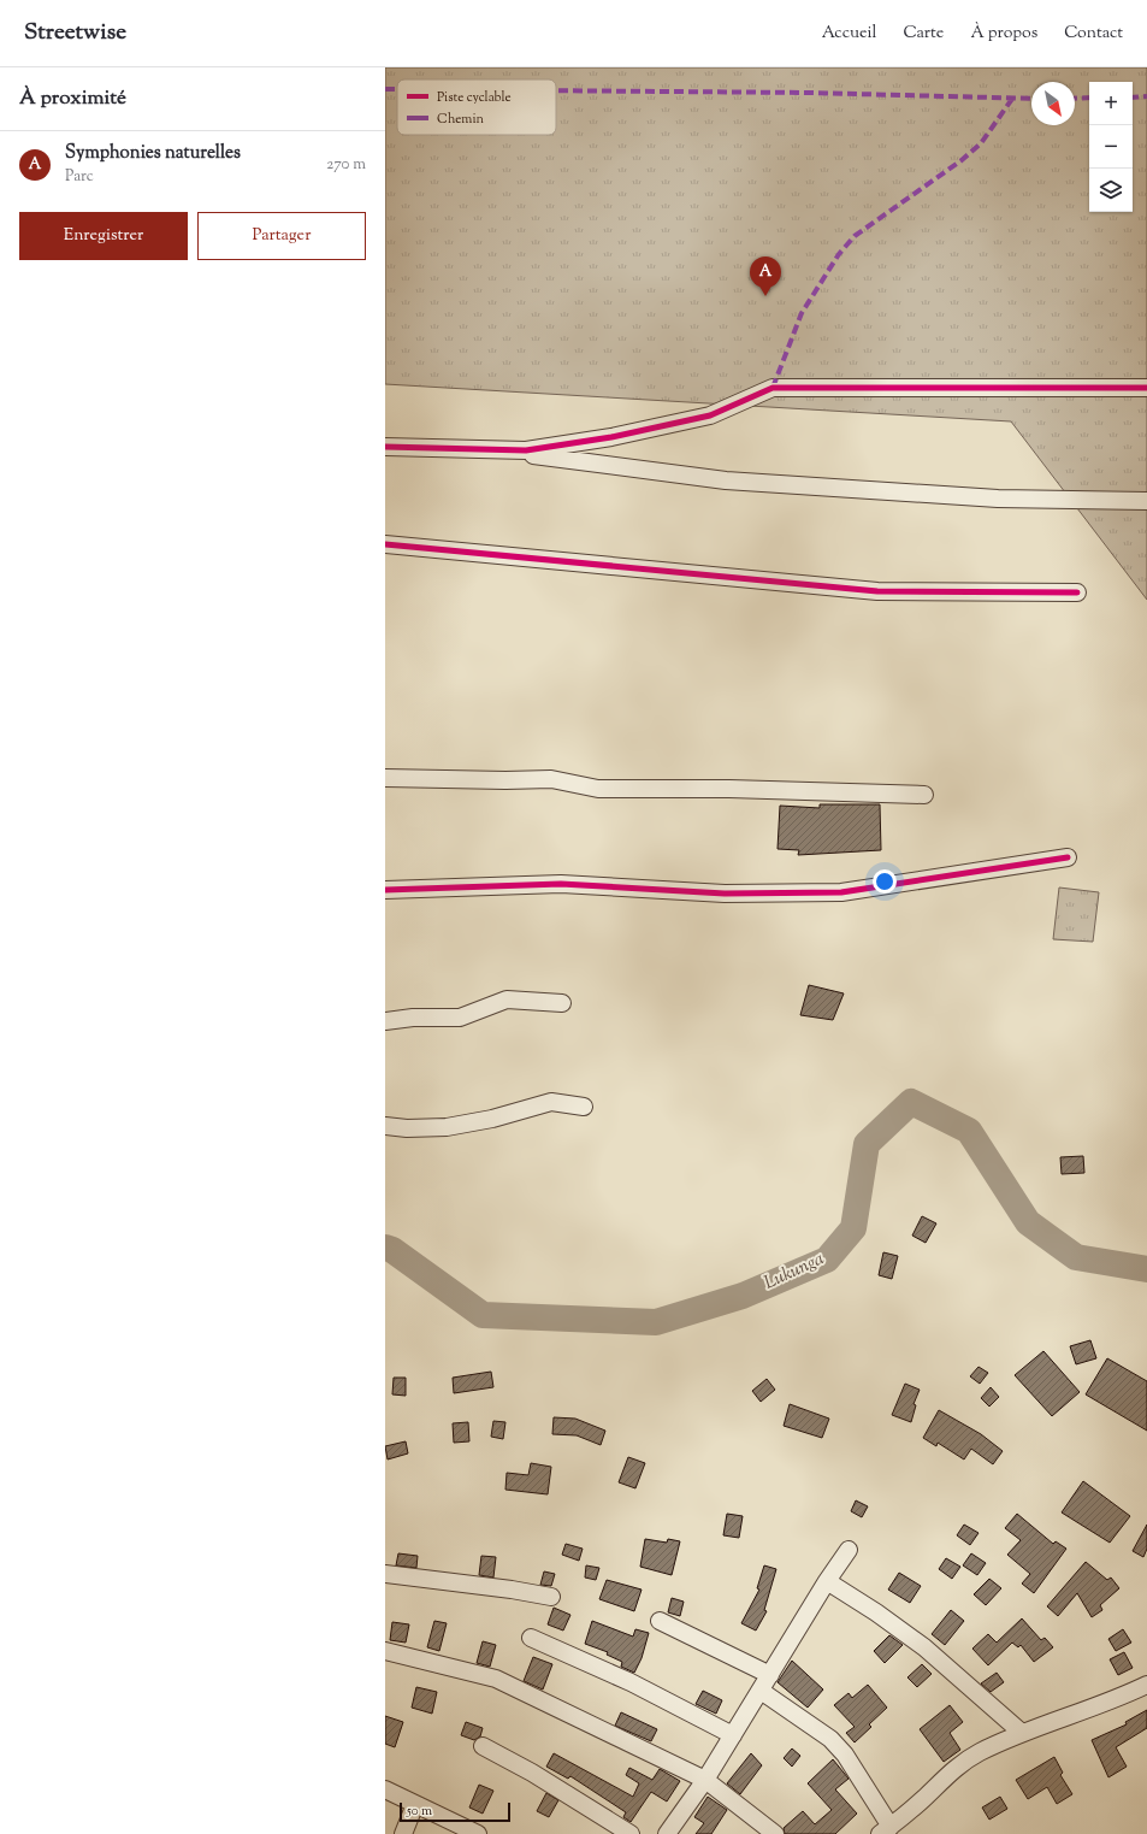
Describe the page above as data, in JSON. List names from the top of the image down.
{
  "water": ["Lukunga"],
  "legend": ["Piste cyclable", "Chemin"],
  "scale_bar": "50 m",
  "north": "bottom right",
  "page": {
    "header": "Streetwise",
    "nav": [
      "Accueil",
      "Carte",
      "À propos",
      "Contact"
    ],
    "heading": "À proximité",
    "map_buttons": ["+", "−"],
    "list": [
      {
        "mark": "A",
        "name": "Symphonies naturelles",
        "note": "Parc",
        "value": "270 m"
      }
    ],
    "buttons": ["Enregistrer", "Partager"],
    "pins": "A",
    "scale": "50 m"
  }
}
